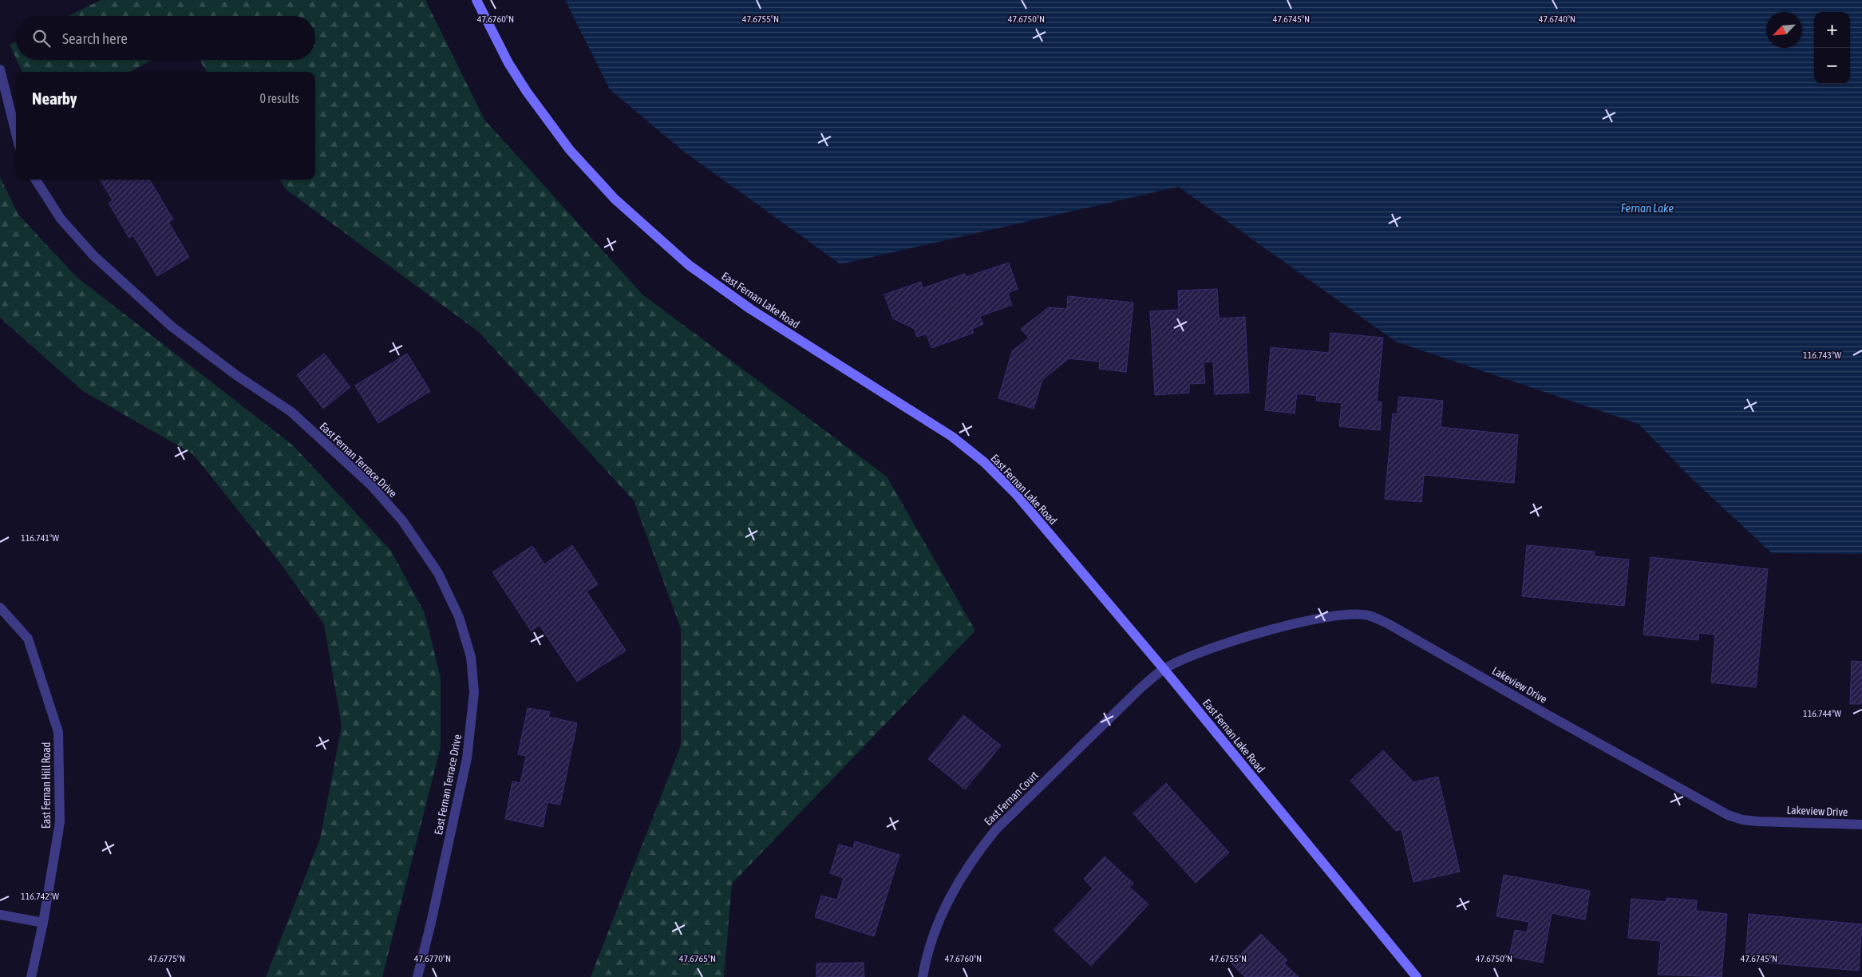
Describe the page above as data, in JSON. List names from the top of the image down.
{
  "streets": {
    "street": [
      "East Fernan Lake Road",
      "East Fernan Terrace Drive",
      "Lakeview Drive",
      "East Fernan Hill Road",
      "East Fernan Court"
    ]
  },
  "crossings": [
    ["East Fernan Lake Road", "Lakeview Drive"],
    ["East Fernan Lake Road", "East Fernan Court"],
    ["Lakeview Drive", "East Fernan Court"]
  ],
  "water": ["Fernan Lake"],
  "north": "bottom left",
  "page": {
    "map_buttons": ["+", "−"],
    "search": "Search here",
    "heading": ["Nearby", "0 results"]
  },
  "coordinates": [
    "47.6760°N",
    "47.6755°N",
    "47.6750°N",
    "47.6745°N",
    "47.6740°N",
    "116.743°W",
    "116.741°W",
    "116.744°W",
    "116.742°W",
    "47.6775°N",
    "47.6770°N",
    "47.6765°N"
  ]
}
